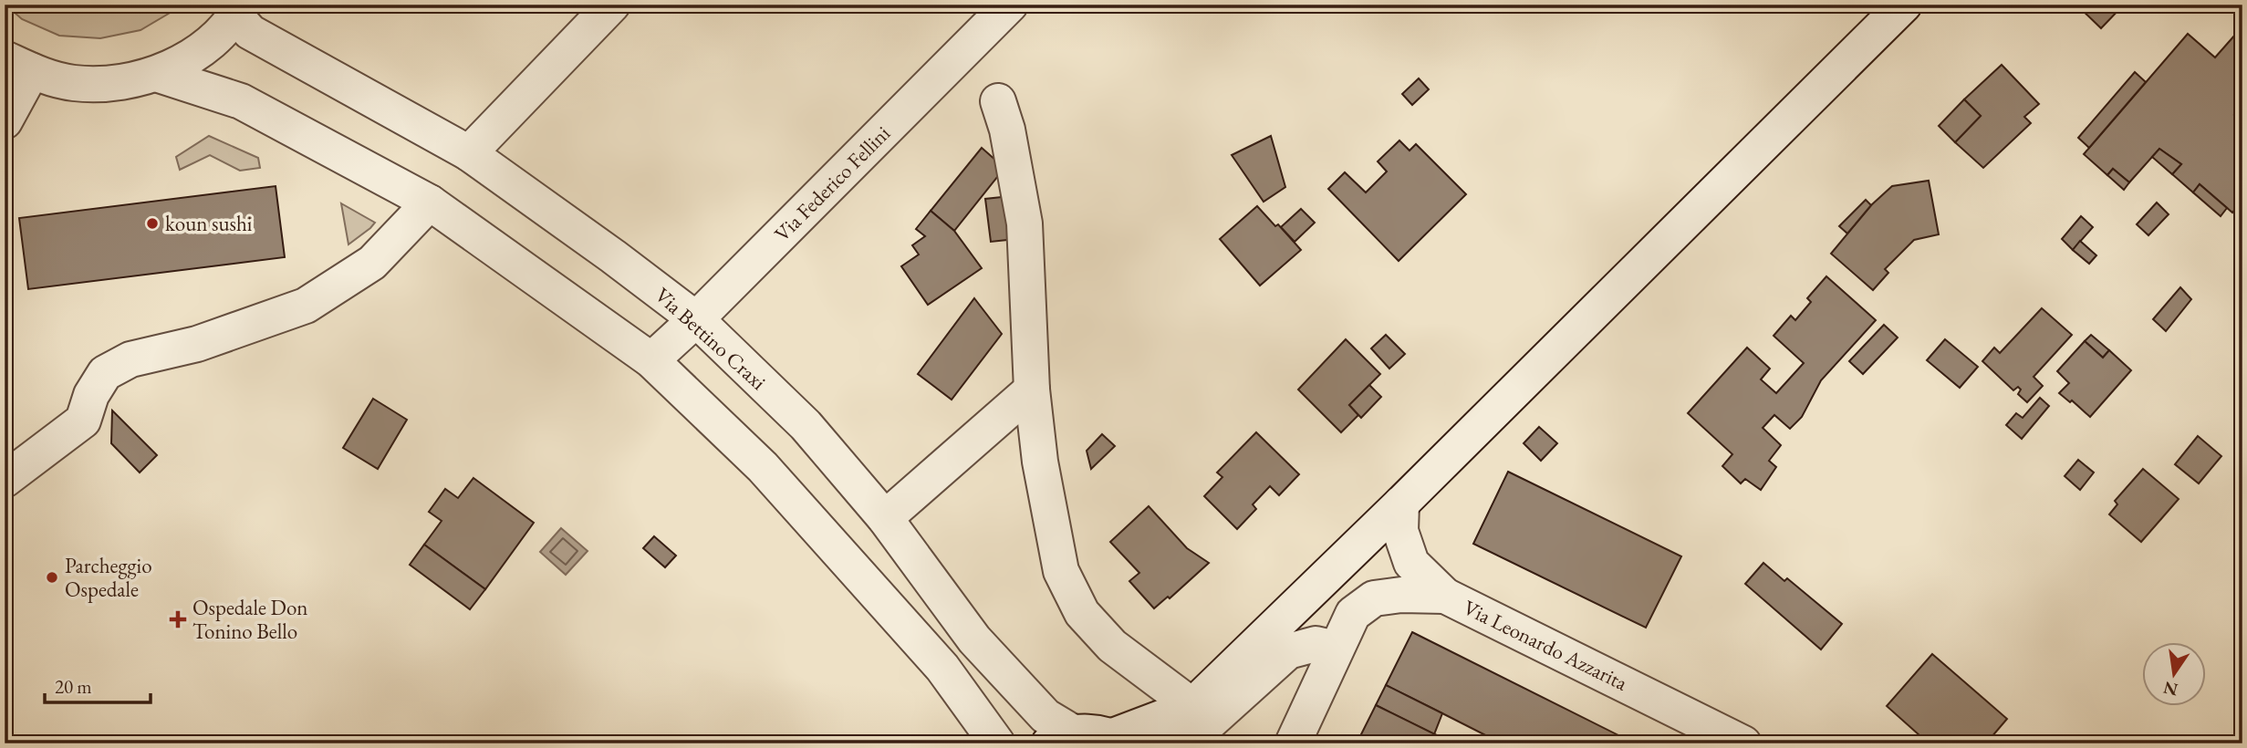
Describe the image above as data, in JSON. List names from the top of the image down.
{
  "streets": {
    "street": ["Via Federico Fellini", "Via Bettino Craxi", "Via Leonardo Azzarita"]
  },
  "crossings": [
    ["Via Federico Fellini", "Via Bettino Craxi"]
  ],
  "places": {
    "other": ["koun sushi", "Parcheggio Ospedale"],
    "health": ["Ospedale Don Tonino Bello"]
  },
  "scale_bar": "20 m",
  "north": "bottom"
}
